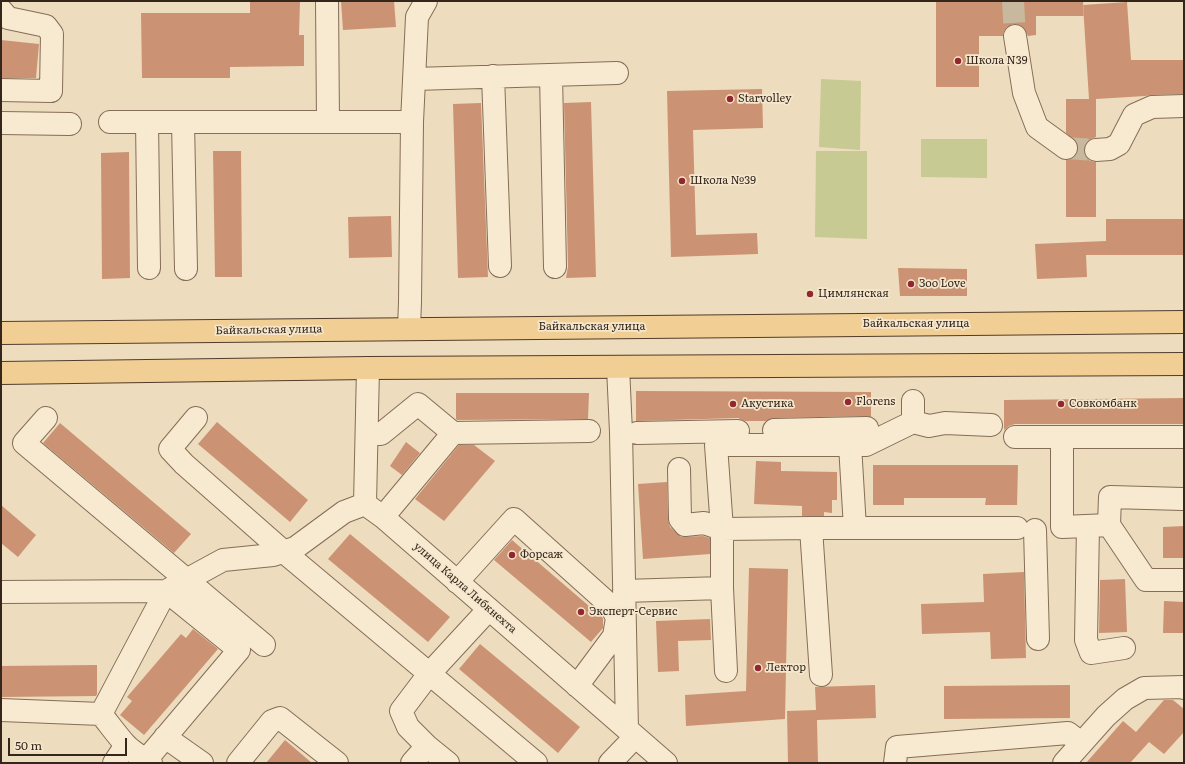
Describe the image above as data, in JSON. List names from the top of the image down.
{
  "streets": {
    "main road": ["Байкальская улица"],
    "street": ["улица Карла Либкнехта"]
  },
  "places": [
    "Школа N39",
    "Starvolley",
    "Школа №39",
    "Зоо Love",
    "Цимлянская",
    "Florens",
    "Акустика",
    "Совкомбанк",
    "Форсаж",
    "Эксперт-Сервис",
    "Лектор"
  ],
  "scale_bar": "50 m"
}
